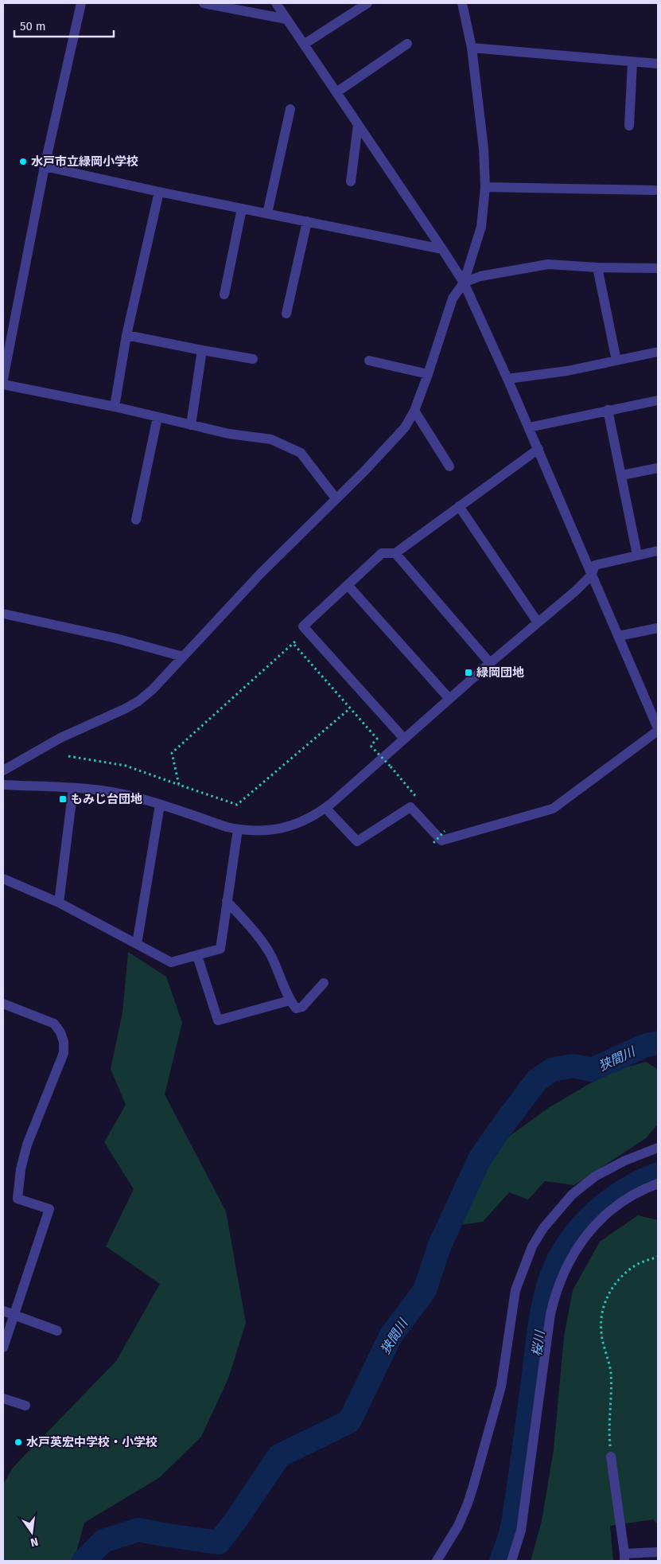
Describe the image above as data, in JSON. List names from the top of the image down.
{
  "water": ["狭間川", "桜川"],
  "places": {
    "other": ["水戸市立緑岡小学校", "水戸英宏中学校・小学校"],
    "transit": ["緑岡団地", "もみじ台団地"]
  },
  "scale_bar": "50 m",
  "north": "bottom"
}
